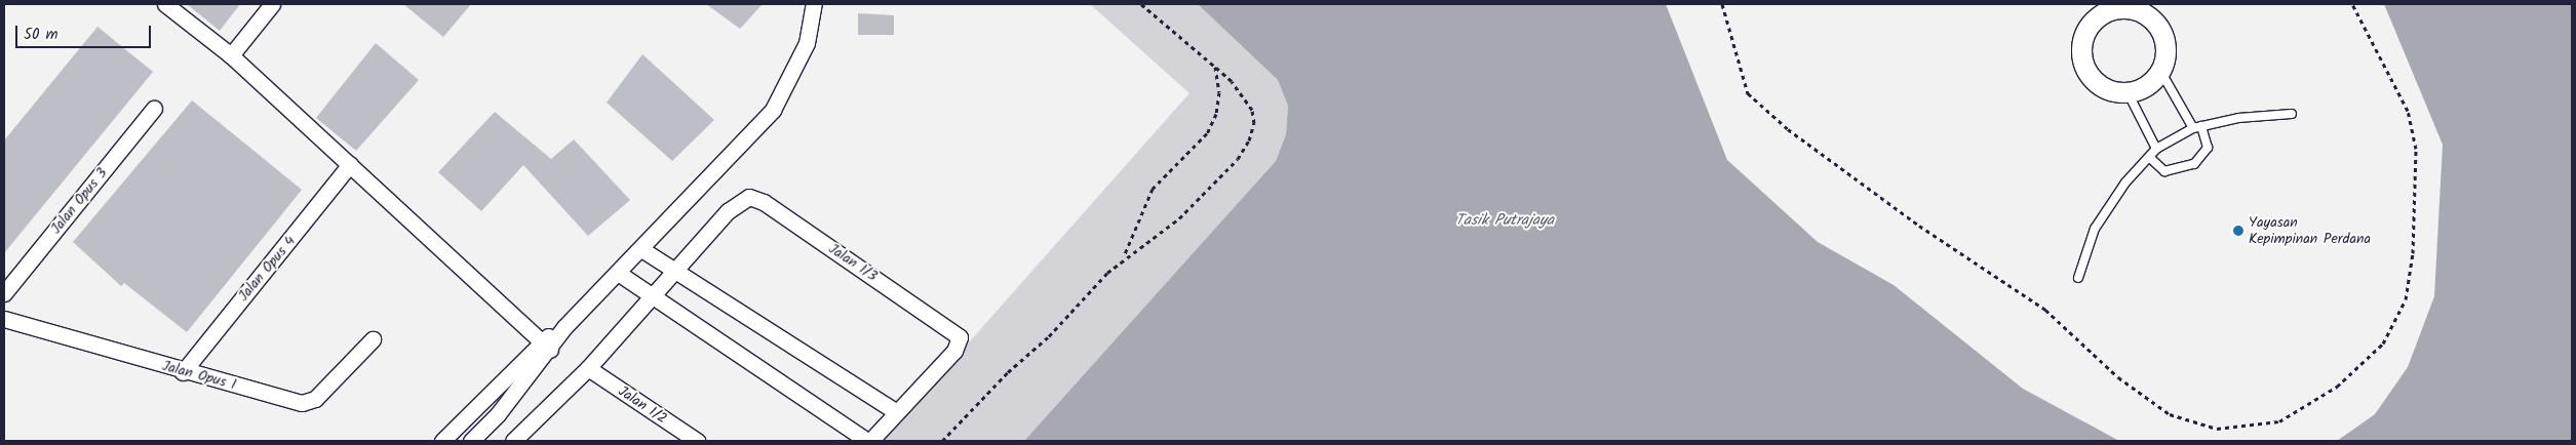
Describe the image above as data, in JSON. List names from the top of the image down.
{
  "streets": {
    "street": [
      "Jalan Opus 3",
      "Jalan 1/3",
      "Jalan Opus 4",
      "Jalan Opus 1",
      "Jalan 1/2"
    ]
  },
  "crossings": [
    ["Jalan Opus 4", "Jalan Opus 1"]
  ],
  "water": ["Tasik Putrajaya"],
  "places": ["Yayasan Kepimpinan Perdana"],
  "scale_bar": "50 m"
}
